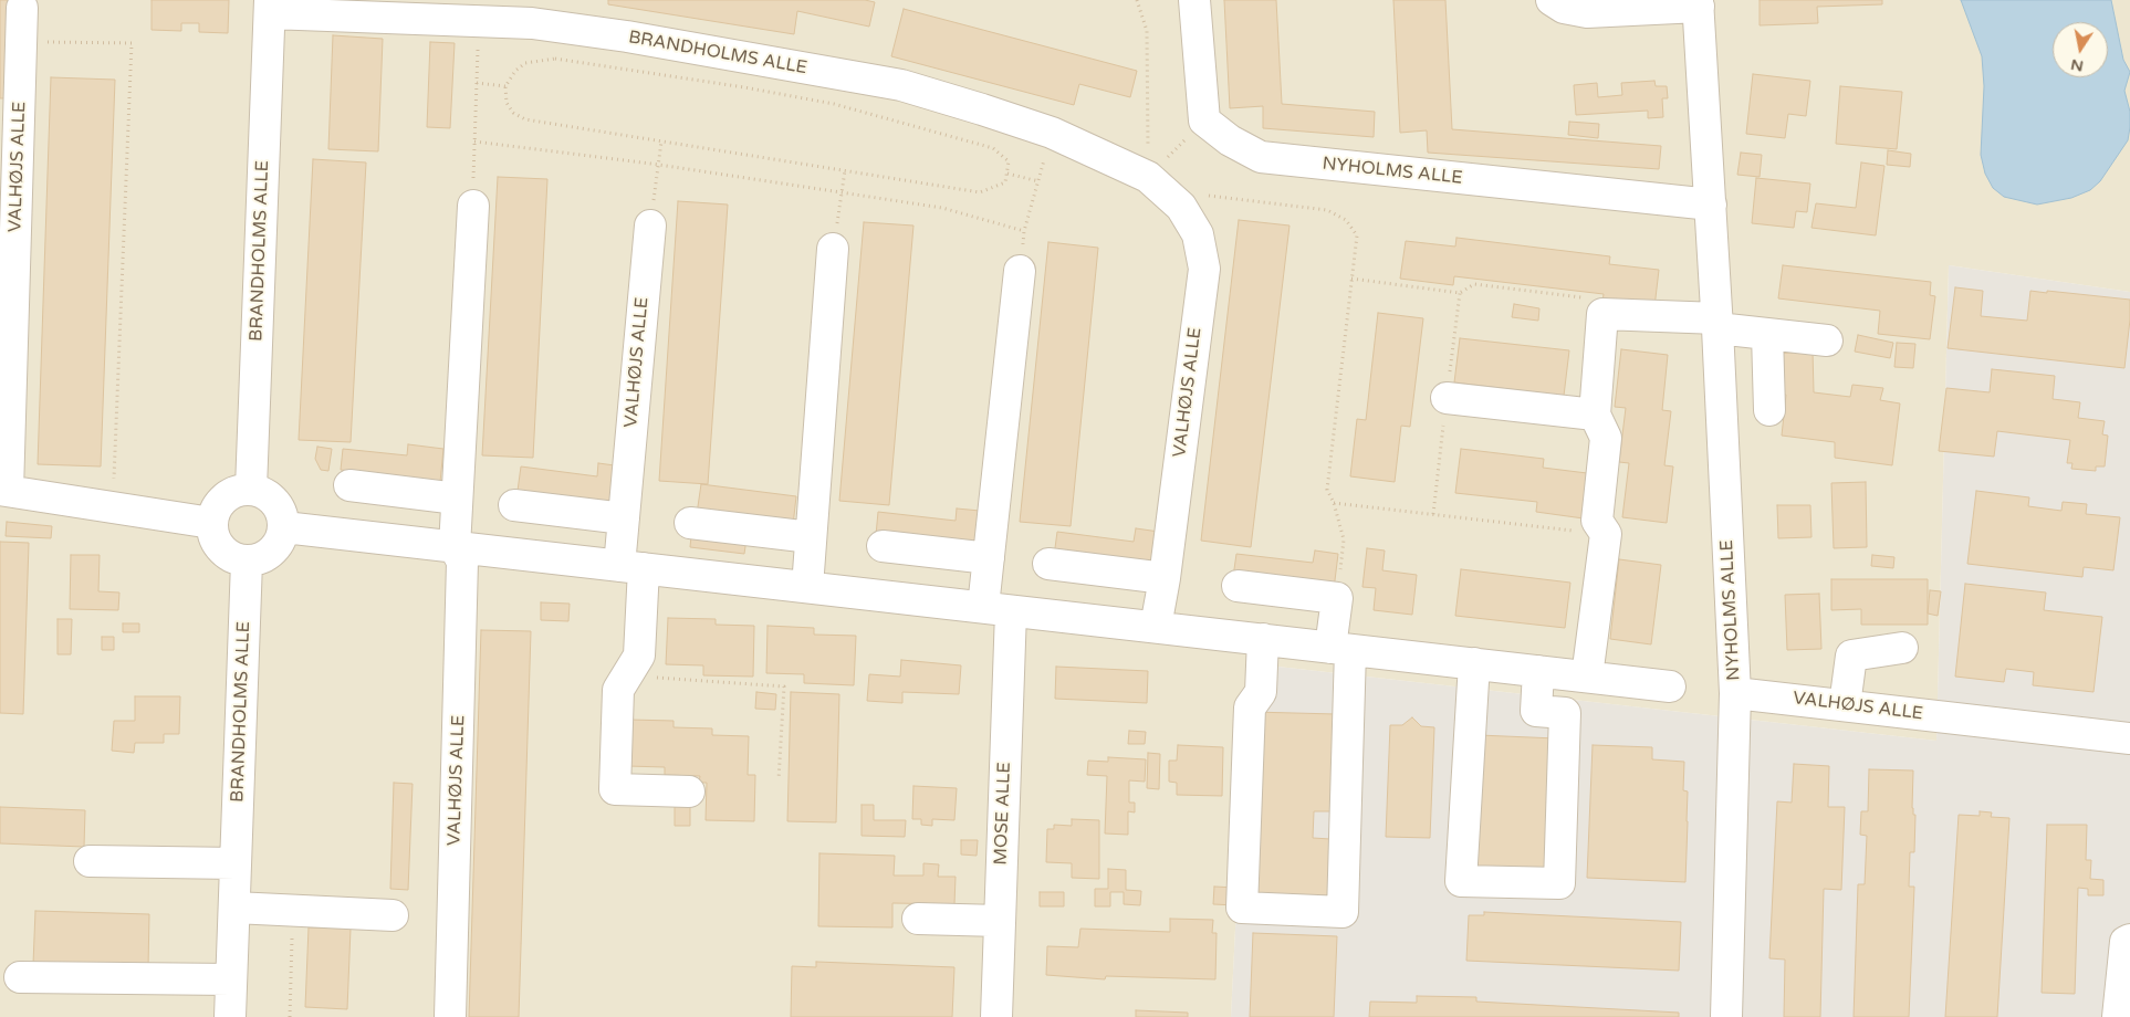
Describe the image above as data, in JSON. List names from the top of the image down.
{
  "streets": {
    "street": [
      "BRANDHOLMS ALLE",
      "VALHØJS ALLE",
      "NYHOLMS ALLE",
      "MOSE ALLE"
    ]
  },
  "crossings": [
    ["BRANDHOLMS ALLE", "VALHØJS ALLE"],
    ["VALHØJS ALLE", "NYHOLMS ALLE"]
  ],
  "north": "bottom"
}
